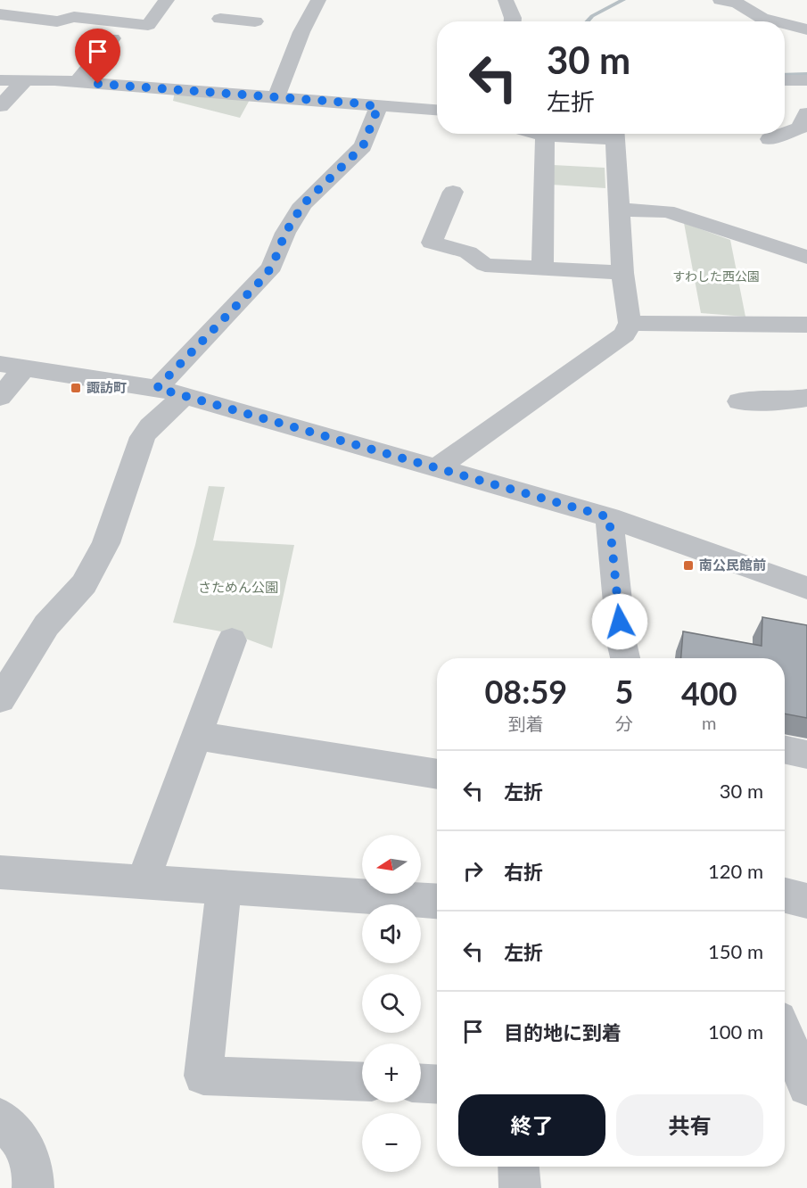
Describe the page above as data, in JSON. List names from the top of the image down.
{
  "parks": ["すわした西公園", "さためん公園"],
  "places": {
    "transit": ["諏訪町", "南公民館前"]
  },
  "north": "left",
  "page": {
    "turn": ["30 m", "左折"],
    "eta": [
      "08:59",
      "到着",
      "5",
      "分",
      "400",
      "m"
    ],
    "list": [
      {
        "name": "左折",
        "value": "30 m"
      },
      {
        "name": "右折",
        "value": "120 m"
      },
      {
        "name": "左折",
        "value": "150 m"
      },
      {
        "name": "目的地に到着",
        "value": "100 m"
      }
    ],
    "map_buttons": ["+", "−"],
    "buttons": ["終了", "共有"]
  }
}
